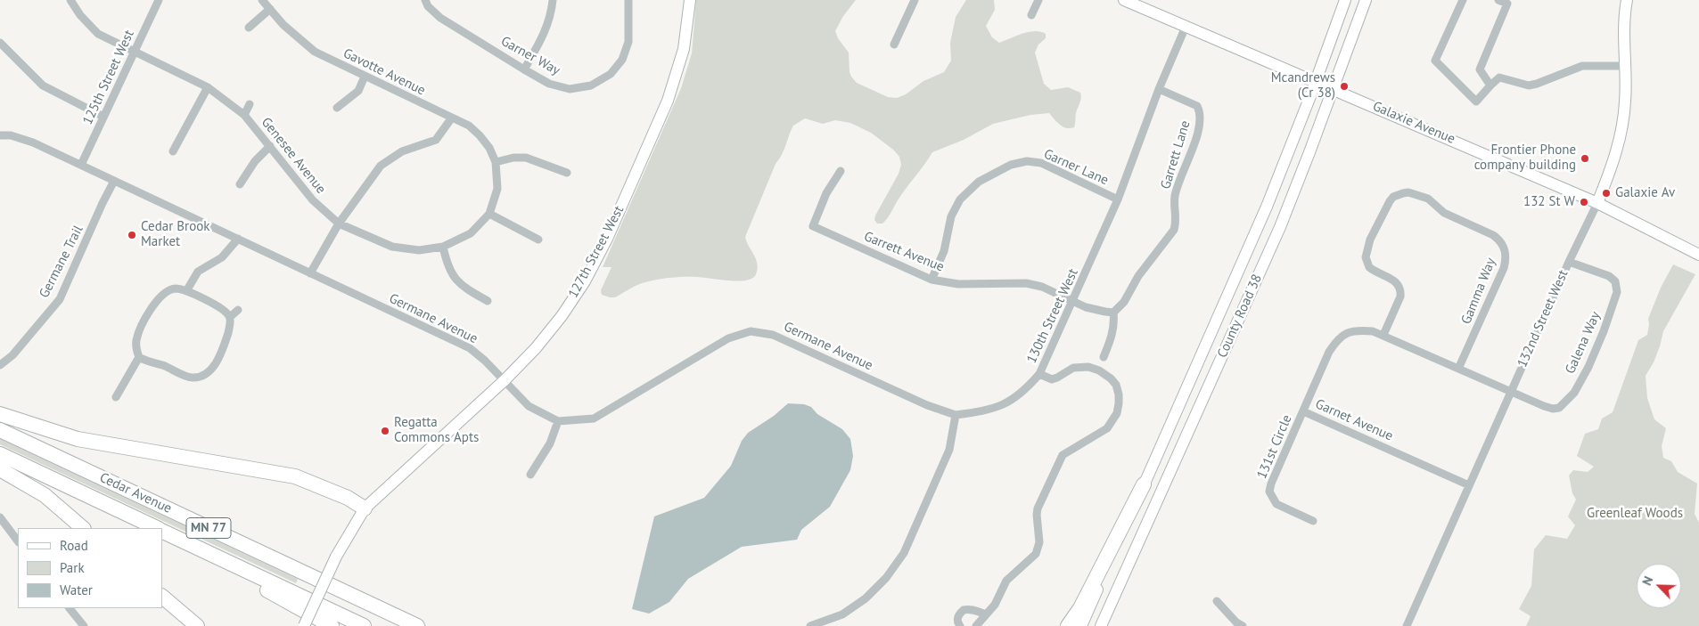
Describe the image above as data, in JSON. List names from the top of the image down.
{
  "streets": {
    "highway": ["Cedar Avenue", "MN 77"],
    "street": [
      "Garner Way",
      "Gavotte Avenue",
      "125th Street West",
      "Galaxie Avenue",
      "Garrett Lane",
      "Genesee Avenue",
      "Garner Lane",
      "127th Street West",
      "Garrett Avenue",
      "Germane Trail",
      "Gamma Way",
      "130th Street West",
      "County Road 38",
      "Germane Avenue",
      "132nd Street West",
      "Galena Way",
      "Garnet Avenue",
      "131st Circle"
    ]
  },
  "crossings": [
    ["125th Street West", "Genesee Avenue"],
    ["125th Street West", "Germane Avenue"],
    ["Galaxie Avenue", "130th Street West"],
    ["Galaxie Avenue", "County Road 38"],
    ["Galaxie Avenue", "132nd Street West"],
    ["Garrett Lane", "Garrett Avenue"],
    ["Garrett Lane", "130th Street West"],
    ["Garner Lane", "Garrett Avenue"],
    ["Garner Lane", "130th Street West"],
    ["127th Street West", "Germane Avenue"],
    ["Garrett Avenue", "130th Street West"],
    ["Germane Trail", "Germane Avenue"],
    ["Gamma Way", "Garnet Avenue"],
    ["130th Street West", "Germane Avenue"],
    ["132nd Street West", "Galena Way"],
    ["132nd Street West", "Garnet Avenue"],
    ["Galena Way", "Garnet Avenue"],
    ["Garnet Avenue", "131st Circle"]
  ],
  "parks": ["Greenleaf Woods"],
  "places": [
    "Mcandrews (Cr 38)",
    "Frontier Phone company building",
    "Galaxie Av",
    "132 St W",
    "Cedar Brook Market",
    "Regatta Commons Apts"
  ],
  "legend": ["Road", "Park", "Water"],
  "north": "top left"
}
